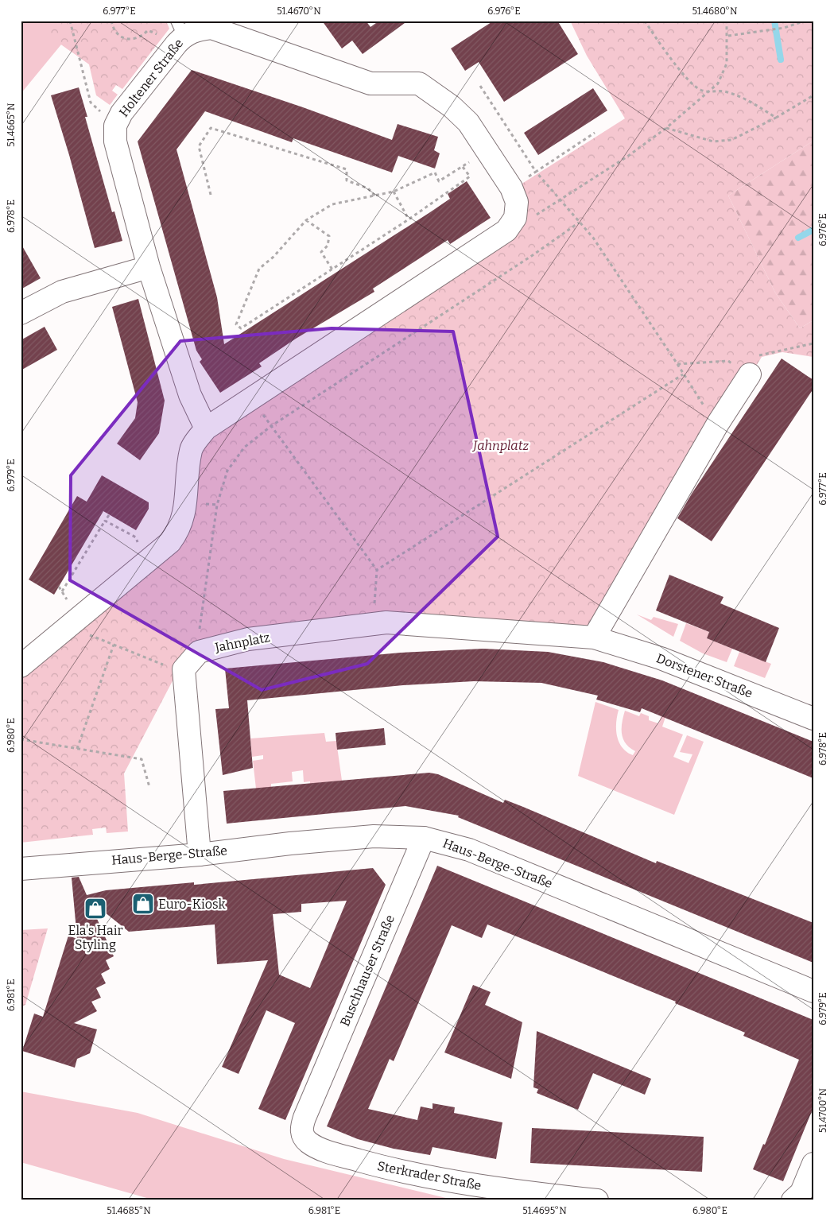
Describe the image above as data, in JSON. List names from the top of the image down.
{
  "streets": {
    "street": [
      "Holtener Straße",
      "Jahnplatz",
      "Dorstener Straße",
      "Haus-Berge-Straße",
      "Buschhauser Straße",
      "Sterkrader Straße"
    ]
  },
  "crossings": [
    ["Jahnplatz", "Dorstener Straße"],
    ["Haus-Berge-Straße", "Buschhauser Straße"],
    ["Buschhauser Straße", "Sterkrader Straße"]
  ],
  "parks": ["Jahnplatz"],
  "places": {
    "shop": ["Euro-Kiosk", "Ela's Hair Styling"]
  },
  "coordinates": [
    "6.977°E",
    "51.4670°N",
    "6.976°E",
    "51.4680°N",
    "51.4665°N",
    "6.978°E",
    "6.979°E",
    "6.980°E",
    "6.981°E",
    "51.4700°N",
    "51.4685°N",
    "51.4695°N"
  ]
}
